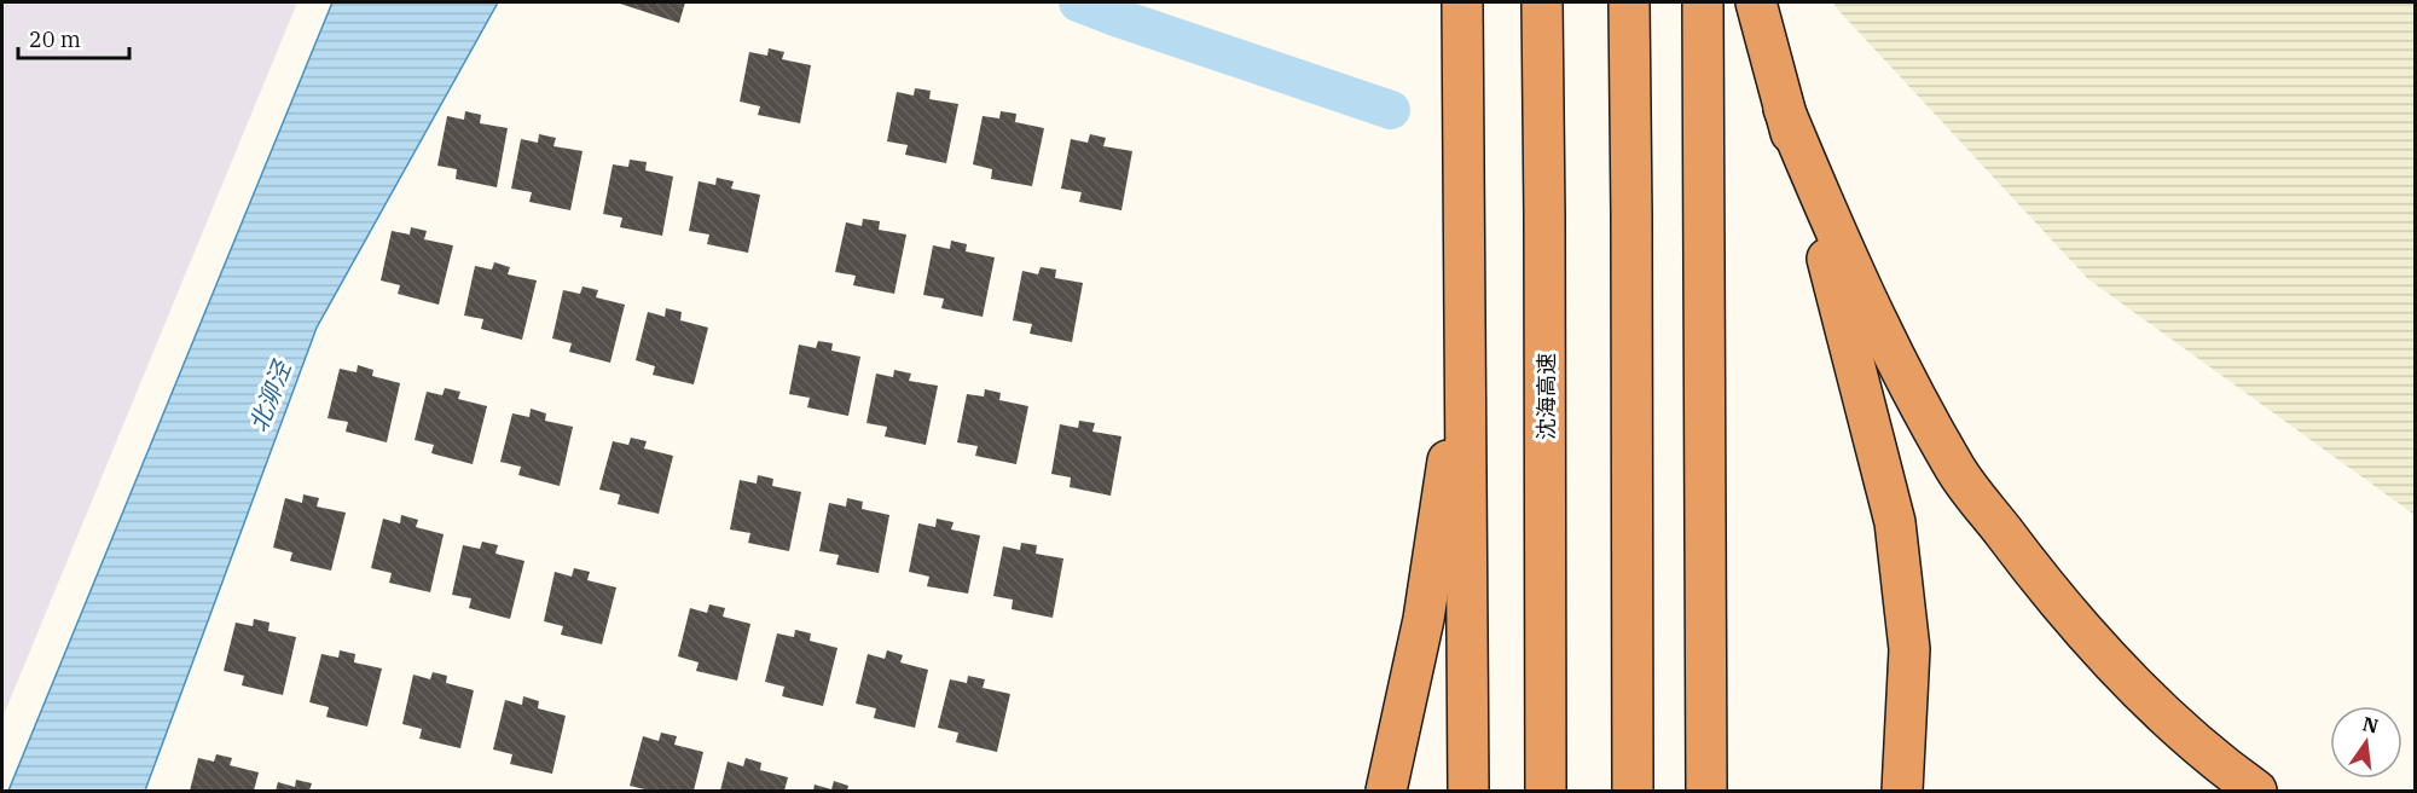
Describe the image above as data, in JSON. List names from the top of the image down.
{
  "streets": {
    "highway": ["沈海高速"]
  },
  "water": ["北泖泾"],
  "scale_bar": "20 m",
  "north": "top"
}
